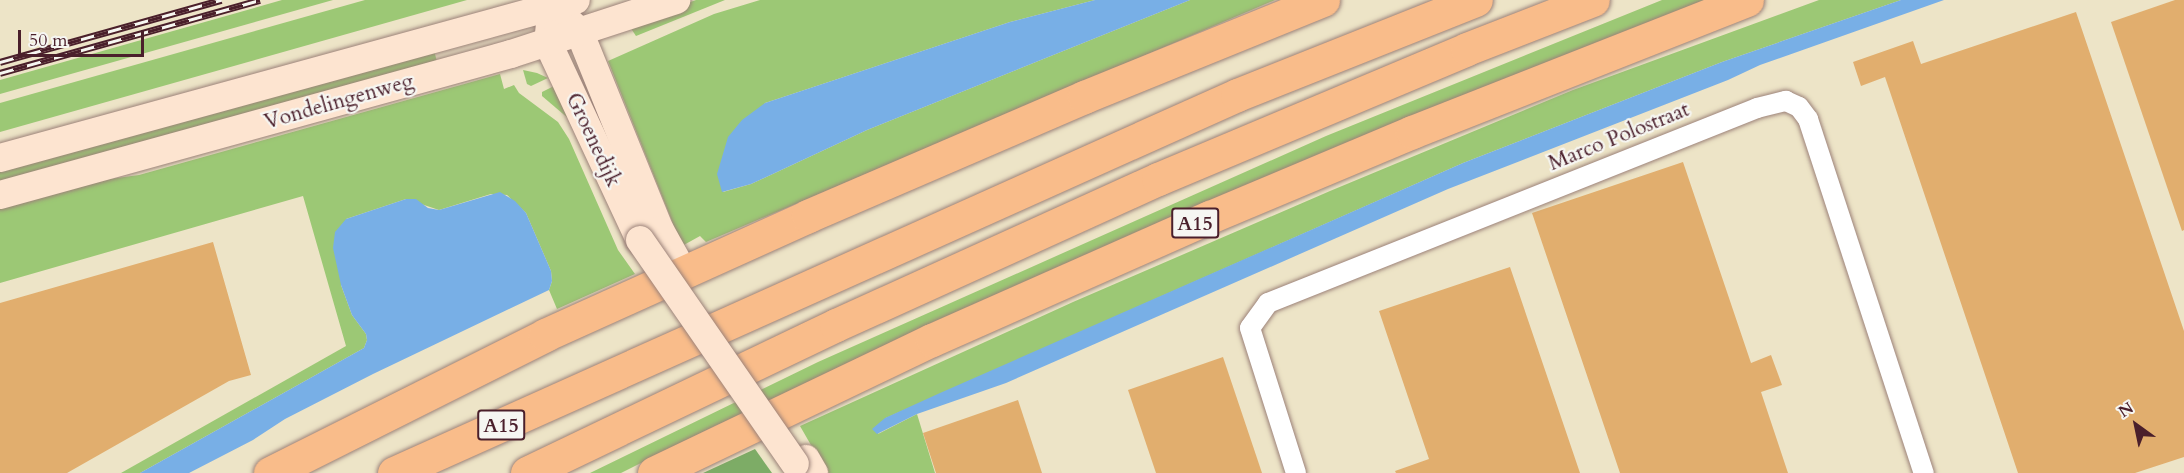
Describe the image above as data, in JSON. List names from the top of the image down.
{
  "streets": {
    "highway": ["A15"],
    "main road": ["Vondelingenweg", "Groenedijk"],
    "street": ["Marco Polostraat"]
  },
  "crossings": [
    ["Vondelingenweg", "Groenedijk"]
  ],
  "scale_bar": "50 m",
  "north": "top left"
}
